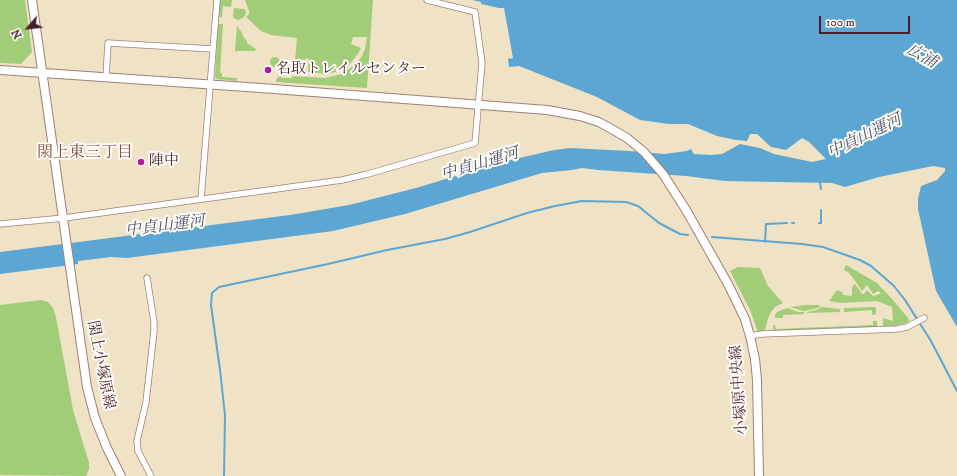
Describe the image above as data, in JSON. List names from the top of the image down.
{
  "streets": {
    "street": ["閖上小塚原線", "小塚原中央線"]
  },
  "districts": ["閖上東三丁目"],
  "water": ["広浦", "中貞山運河"],
  "places": ["名取トレイルセンター", "陣中"],
  "scale_bar": "100 m",
  "north": "bottom left"
}
